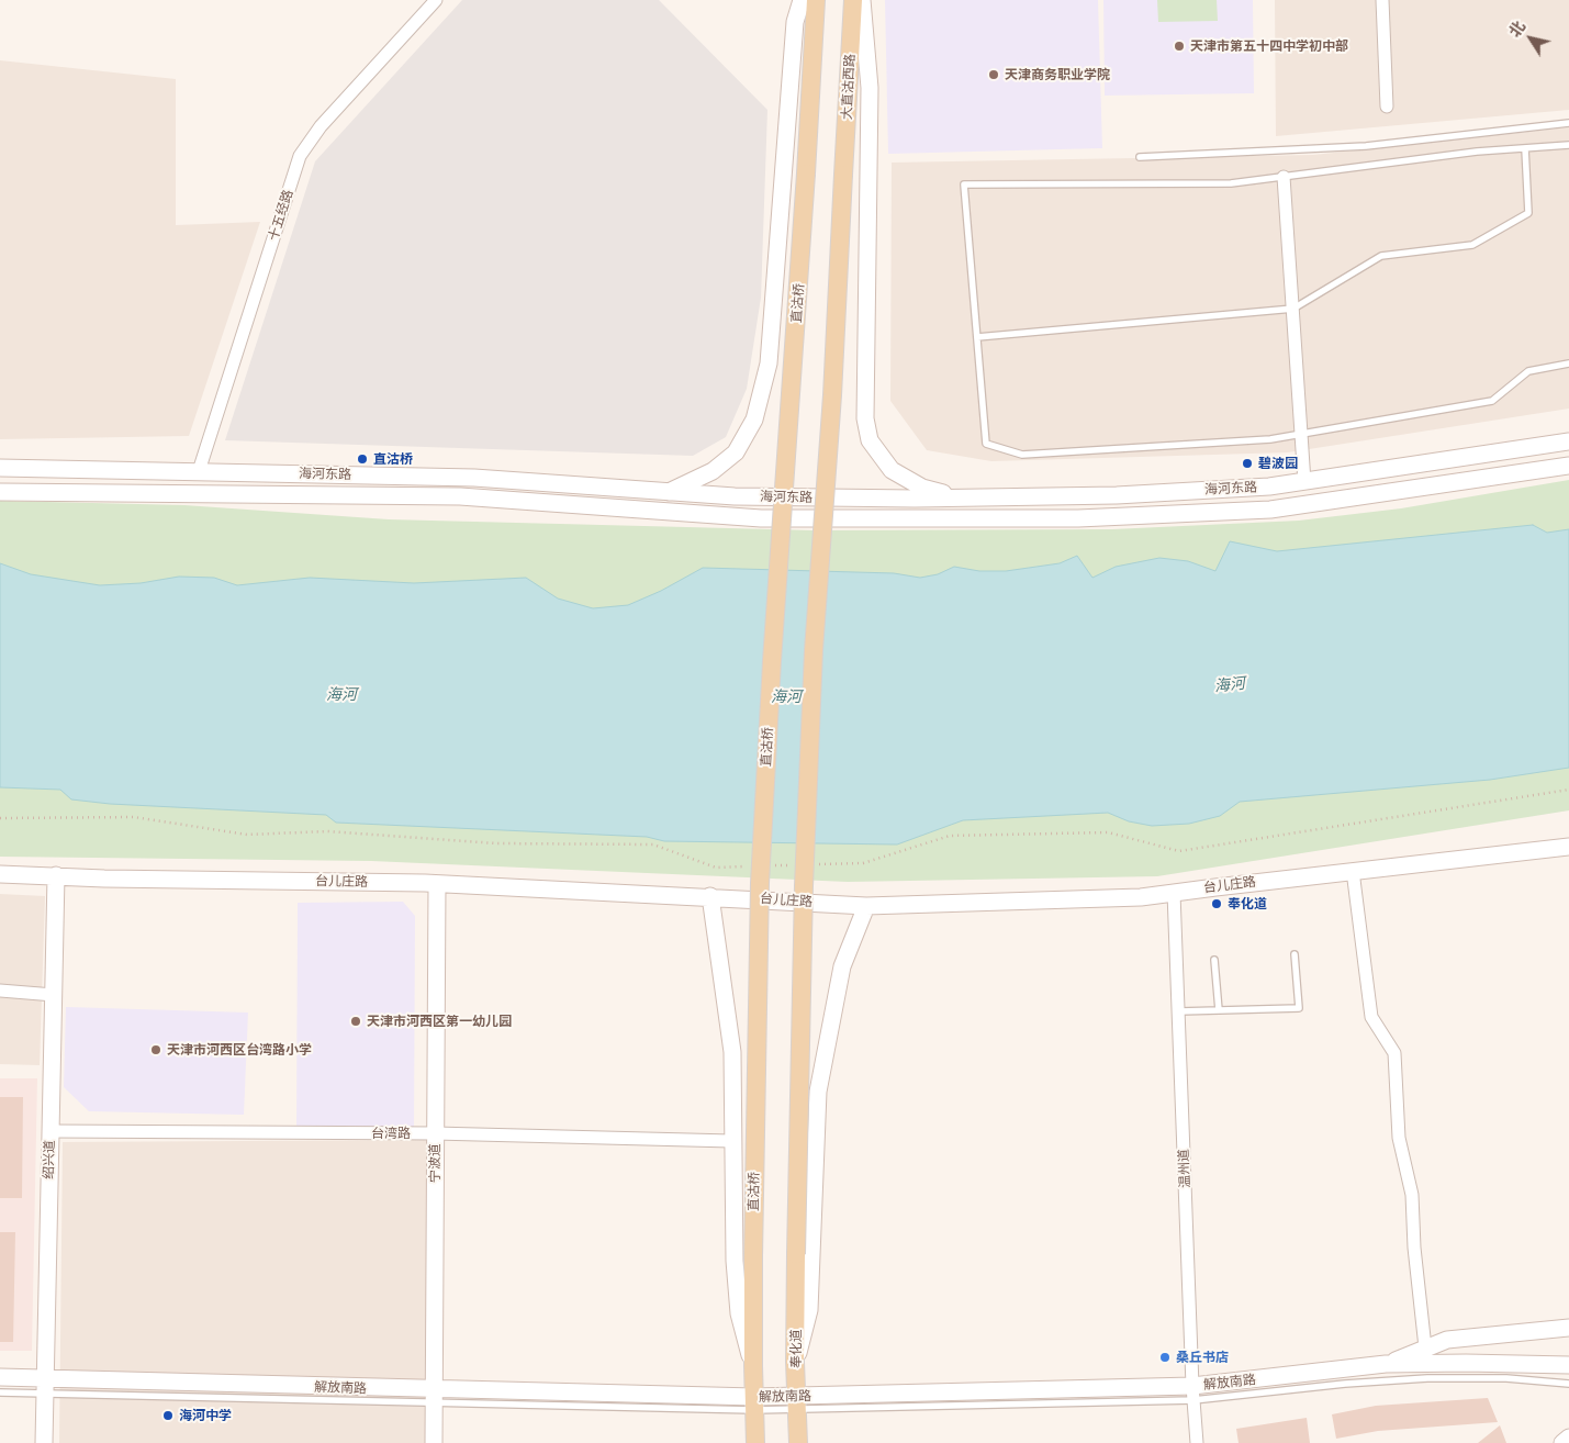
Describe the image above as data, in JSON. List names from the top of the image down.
{
  "streets": {
    "main road": [
      "大直沽西路",
      "直沽桥",
      "海河东路",
      "台儿庄路",
      "绍兴道",
      "宁波道",
      "奉化道",
      "解放南路"
    ],
    "street": ["十五经路", "台湾路", "温州道"]
  },
  "crossings": [
    ["大直沽西路", "奉化道"],
    ["十五经路", "海河东路"],
    ["台儿庄路", "绍兴道"],
    ["台儿庄路", "宁波道"],
    ["台儿庄路", "温州道"],
    ["台湾路", "绍兴道"],
    ["台湾路", "宁波道"],
    ["绍兴道", "解放南路"],
    ["宁波道", "解放南路"],
    ["温州道", "解放南路"],
    ["奉化道", "解放南路"]
  ],
  "water": ["海河"],
  "places": [
    "天津市第五十四中学初中部",
    "天津商务职业学院",
    "直沽桥",
    "碧波园",
    "奉化道",
    "天津市河西区第一幼儿园",
    "天津市河西区台湾路小学",
    "桑丘书店",
    "海河中学"
  ],
  "north": "top left"
}
